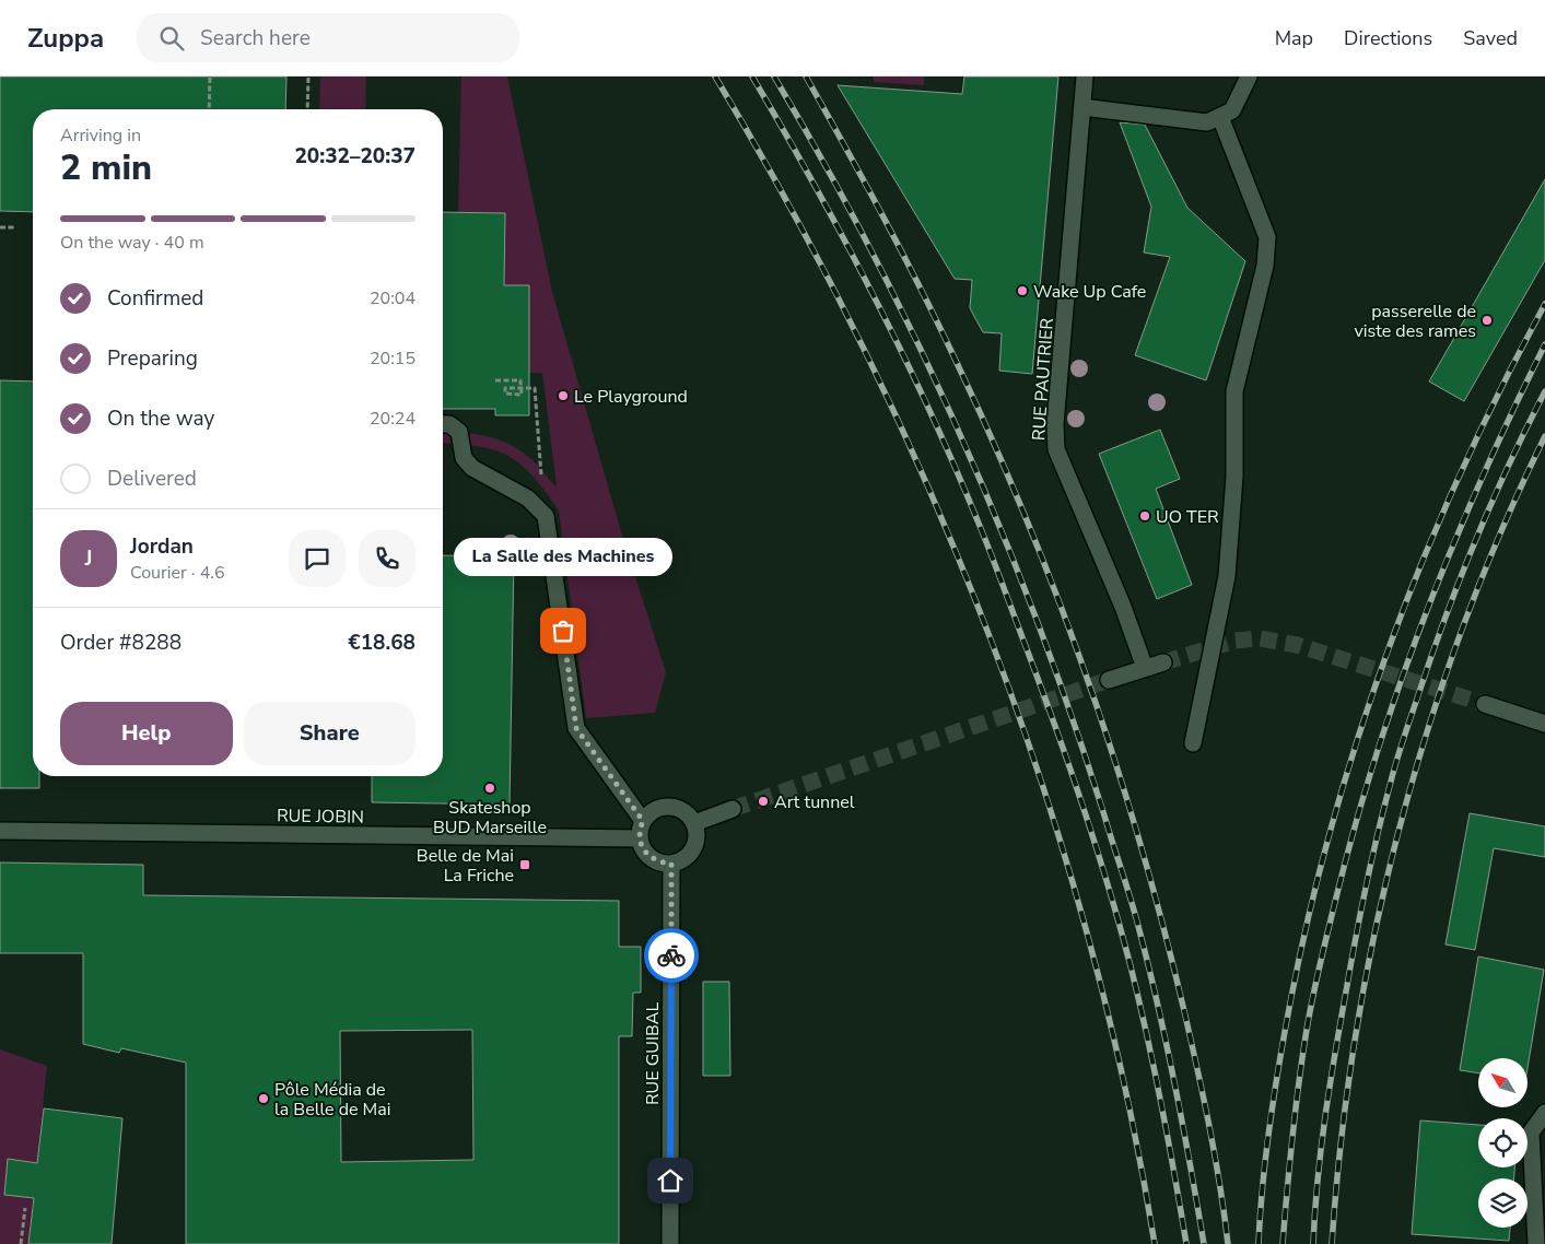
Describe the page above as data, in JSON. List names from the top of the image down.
{
  "streets": {
    "street": ["RUE PAUTRIER", "RUE JOBIN", "RUE GUIBAL"]
  },
  "crossings": [
    ["RUE JOBIN", "RUE GUIBAL"]
  ],
  "places": {
    "other": [
      "Wake Up Cafe",
      "passerelle de viste des rames",
      "Le Playground",
      "UO TER",
      "La Salle des Machines",
      "Skateshop BUD Marseille",
      "Art tunnel",
      "Pôle Média de la Belle de Mai"
    ],
    "transit": ["Belle de Mai La Friche"]
  },
  "north": "top left",
  "page": {
    "header": "Zuppa",
    "search": "Search here",
    "nav": ["Map", "Directions", "Saved"],
    "heading": ["2 min", "Arriving in", "20:32–20:37"],
    "panel": [
      "Jordan",
      "Courier · 4.6",
      "Order #8288",
      "€18.68"
    ],
    "bar": "On the way · 40 m",
    "list": [
      ["Confirmed", "20:04"],
      ["Preparing", "20:15"],
      ["On the way", "20:24"],
      "Delivered"
    ],
    "round": "J",
    "bubble": "La Salle des Machines",
    "buttons": ["Help", "Share"]
  }
}
